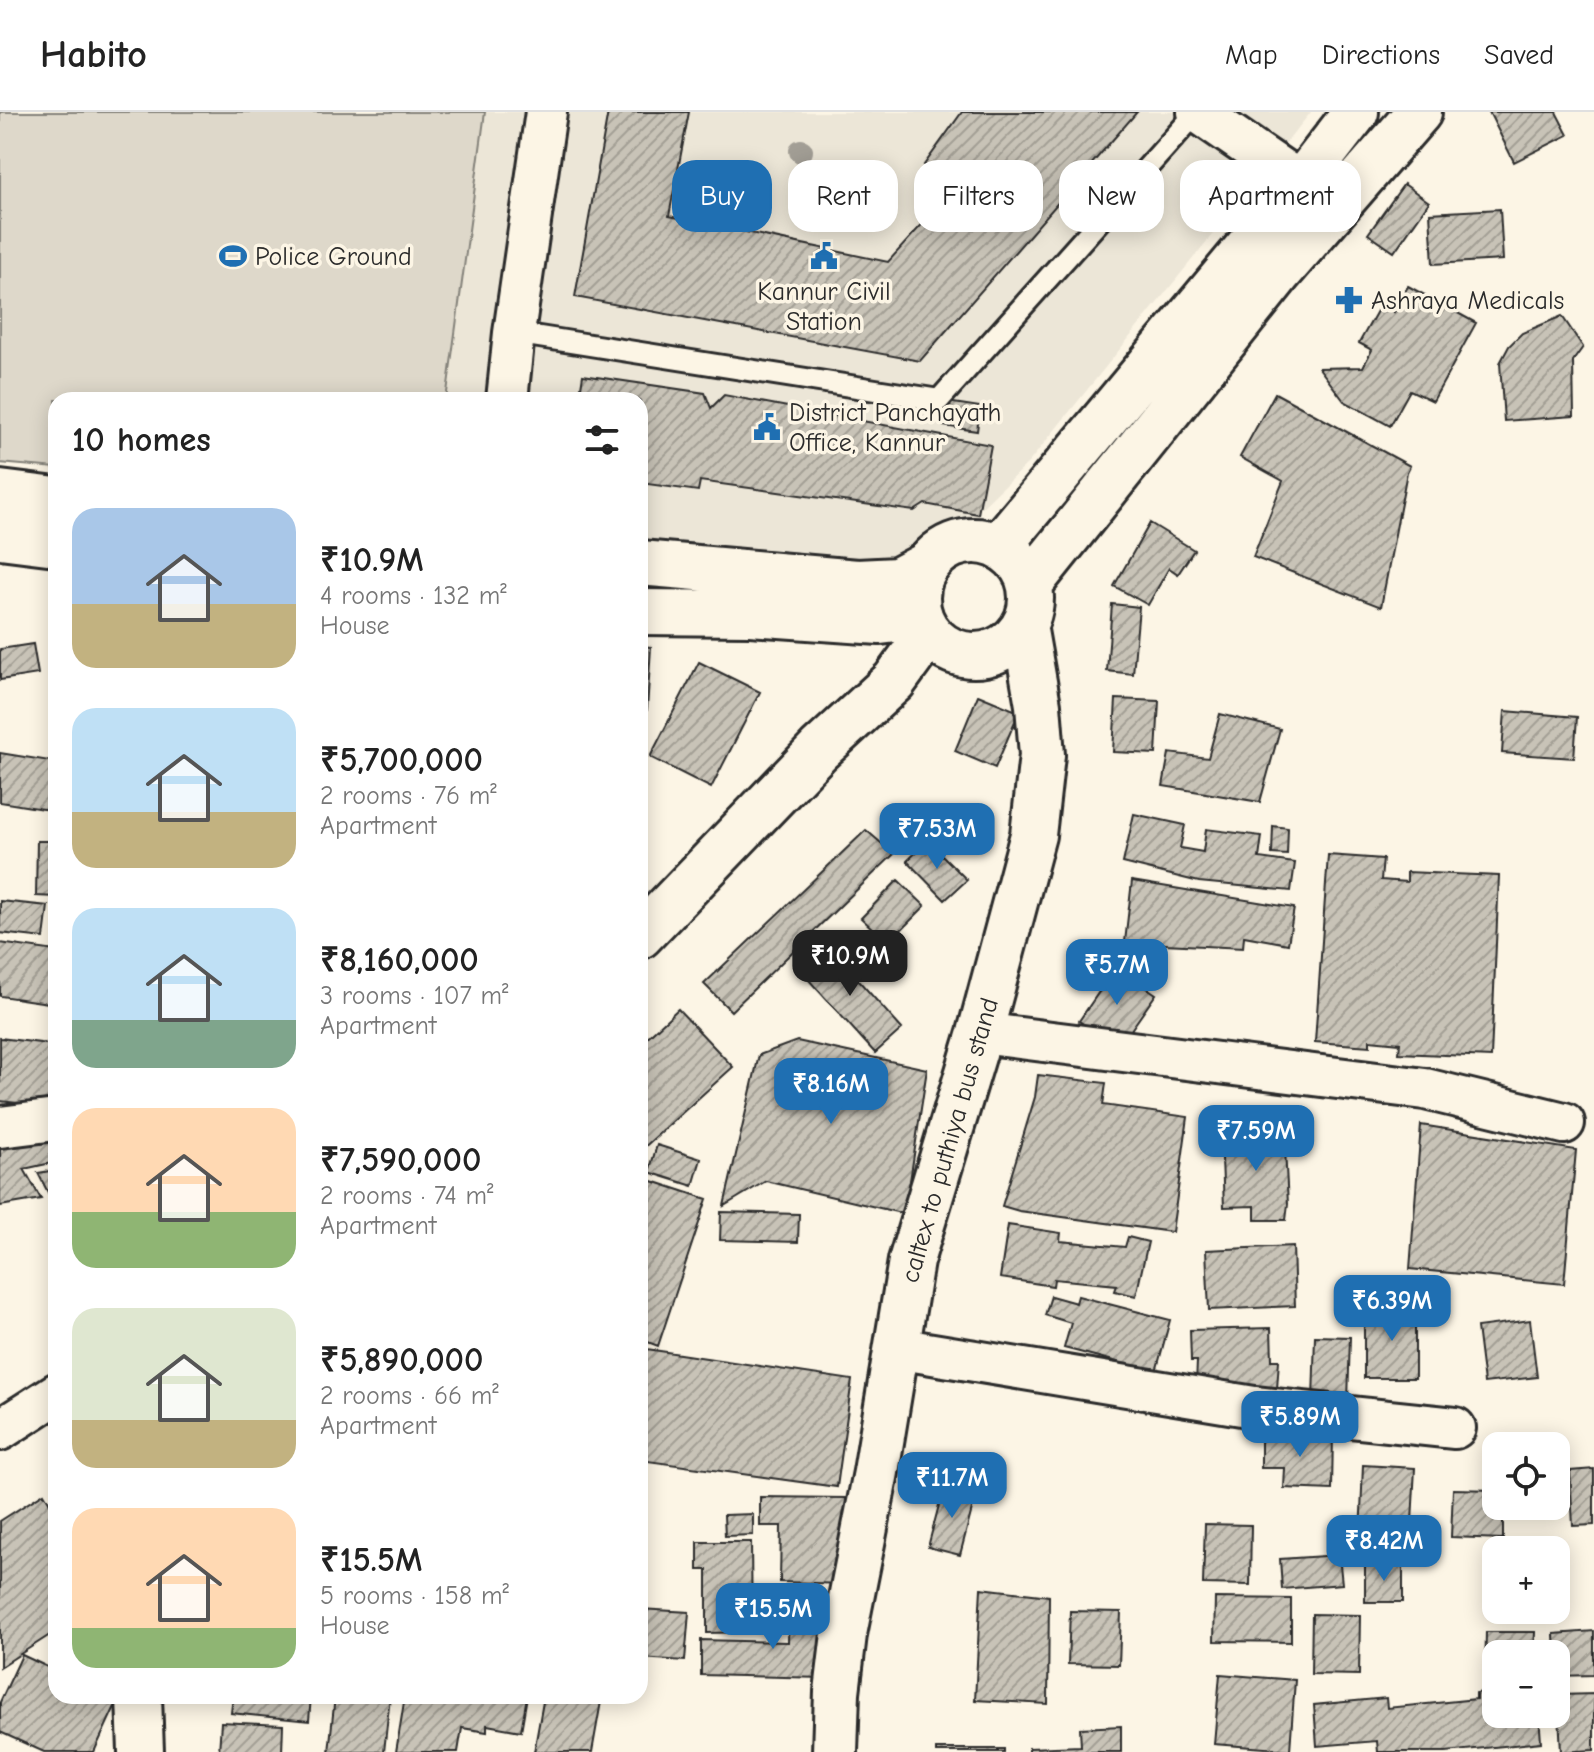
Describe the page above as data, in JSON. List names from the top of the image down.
{
  "streets": {
    "main road": ["caltex to puthiya bus stand"]
  },
  "places": {
    "sports": ["Police Ground"],
    "public building": ["Kannur Civil Station", "District Panchayath Office, Kannur"],
    "pharmacy": ["Ashraya Medicals"]
  },
  "page": {
    "header": "Habito",
    "nav": ["Map", "Directions", "Saved"],
    "chip": [
      "Buy",
      "Rent",
      "Filters",
      "New",
      "Apartment"
    ],
    "heading": "10 homes",
    "list": [
      {
        "name": "₹10.9M",
        "note": "4 rooms · 132 m² · House"
      },
      {
        "name": "₹5,700,000",
        "note": "2 rooms · 76 m² · Apartment"
      },
      {
        "name": "₹8,160,000",
        "note": "3 rooms · 107 m² · Apartment"
      },
      {
        "name": "₹7,590,000",
        "note": "2 rooms · 74 m² · Apartment"
      },
      {
        "name": "₹5,890,000",
        "note": "2 rooms · 66 m² · Apartment"
      },
      {
        "name": "₹15.5M",
        "note": "5 rooms · 158 m² · House"
      }
    ],
    "price": [
      "₹7.53M",
      "₹10.9M",
      "₹5.7M",
      "₹8.16M",
      "₹7.59M",
      "₹6.39M",
      "₹5.89M",
      "₹11.7M",
      "₹8.42M",
      "₹15.5M"
    ],
    "map_buttons": ["+", "−"]
  }
}
